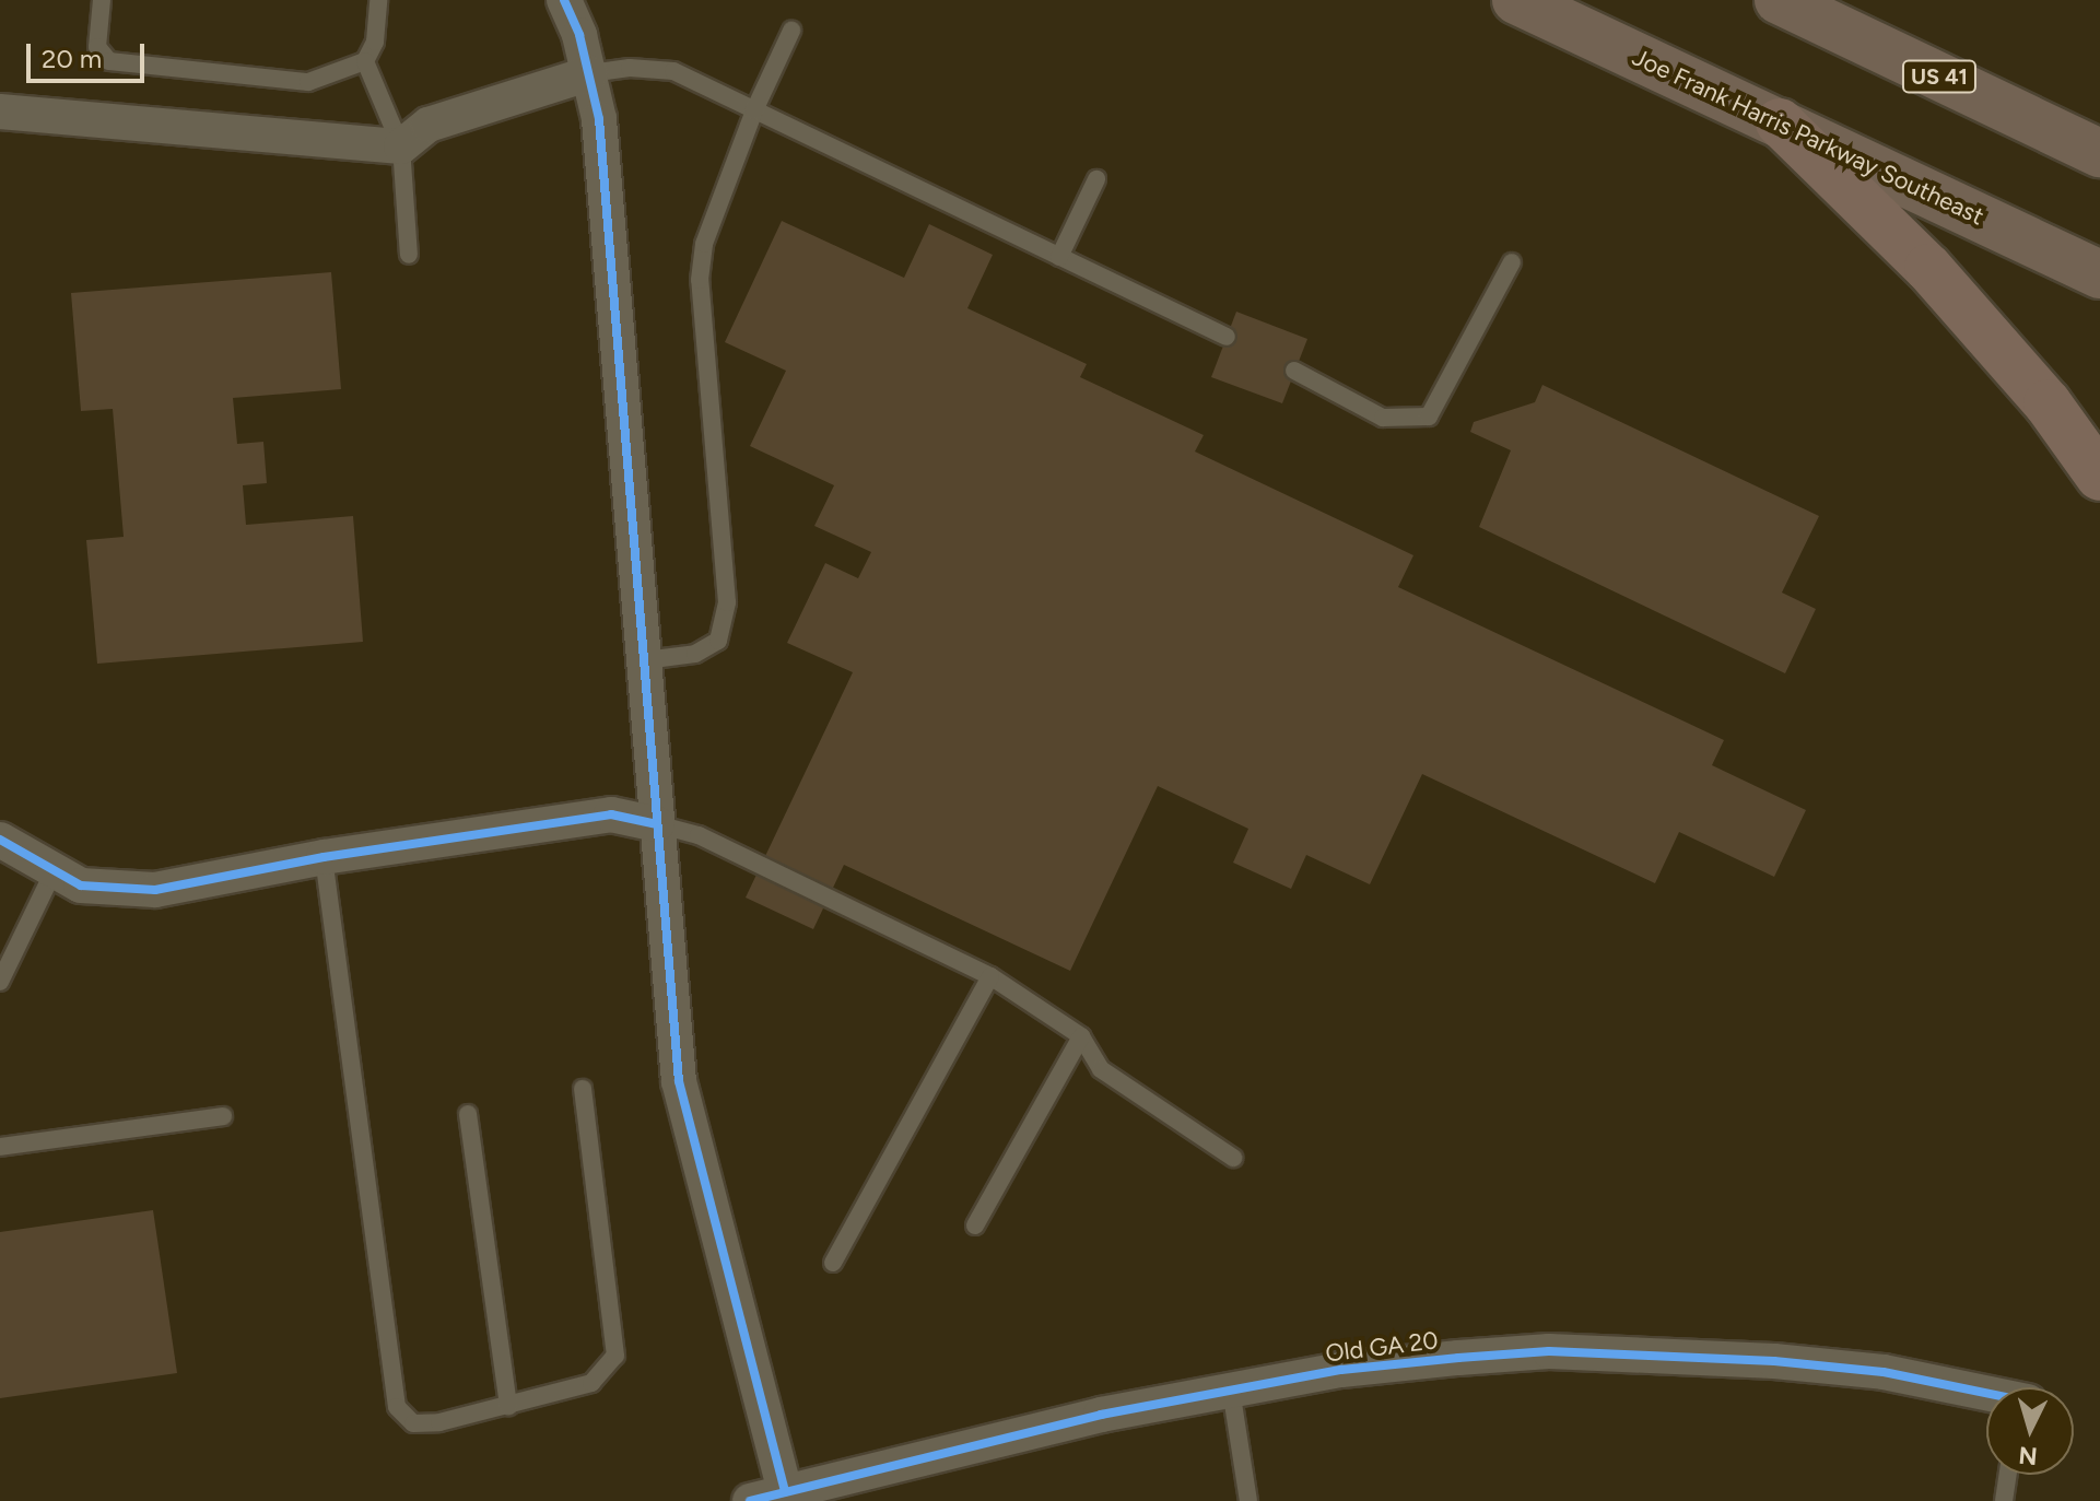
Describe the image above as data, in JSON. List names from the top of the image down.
{
  "streets": {
    "main road": ["US 41", "Joe Frank Harris Parkway Southeast"],
    "street": ["Old GA 20"]
  },
  "scale_bar": "20 m",
  "north": "bottom"
}
